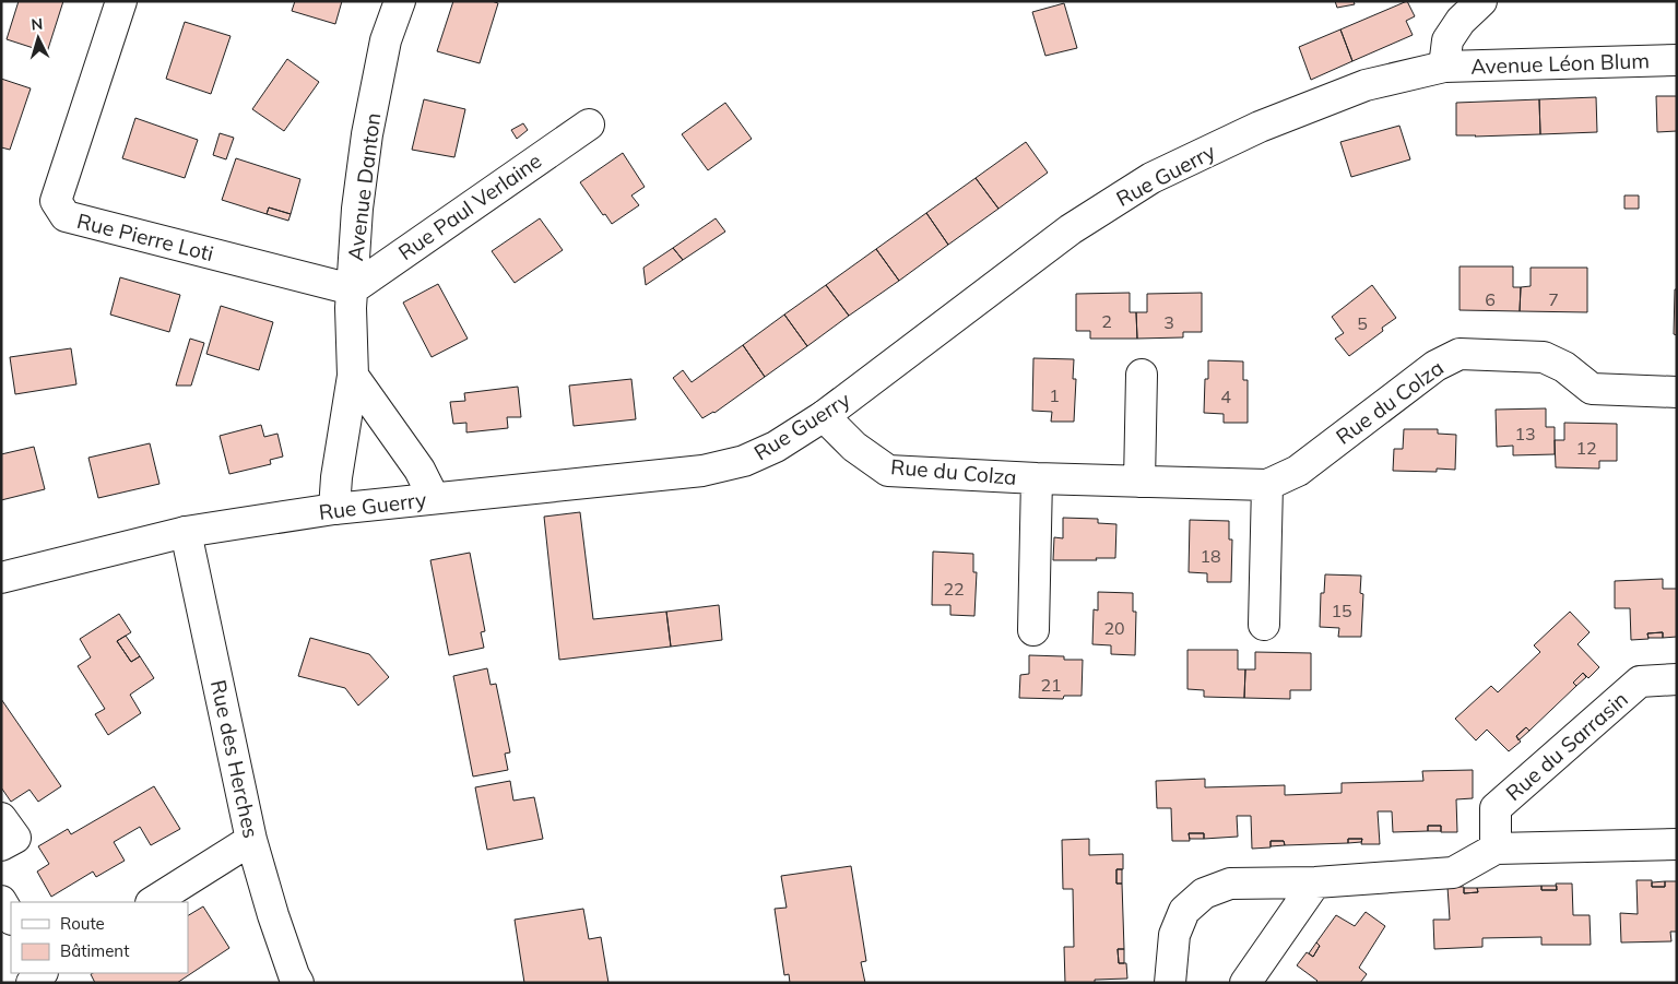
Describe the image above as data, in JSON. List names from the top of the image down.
{
  "streets": {
    "street": [
      "Avenue Léon Blum",
      "Rue Guerry",
      "Avenue Danton",
      "Rue Paul Verlaine",
      "Rue Pierre Loti",
      "Rue du Colza",
      "Rue du Sarrasin",
      "Rue des Herches"
    ]
  },
  "crossings": [
    ["Avenue Léon Blum", "Rue Guerry"],
    ["Rue Guerry", "Avenue Danton"],
    ["Rue Guerry", "Rue du Colza"],
    ["Rue Guerry", "Rue des Herches"],
    ["Avenue Danton", "Rue Paul Verlaine"],
    ["Avenue Danton", "Rue Pierre Loti"],
    ["Rue Paul Verlaine", "Rue Pierre Loti"]
  ],
  "house_numbers": [
    "6",
    "7",
    "2",
    "3",
    "5",
    "1",
    "4",
    "13",
    "12",
    "18",
    "22",
    "15",
    "20",
    "21"
  ],
  "legend": ["Route", "Bâtiment"],
  "north": "top"
}
